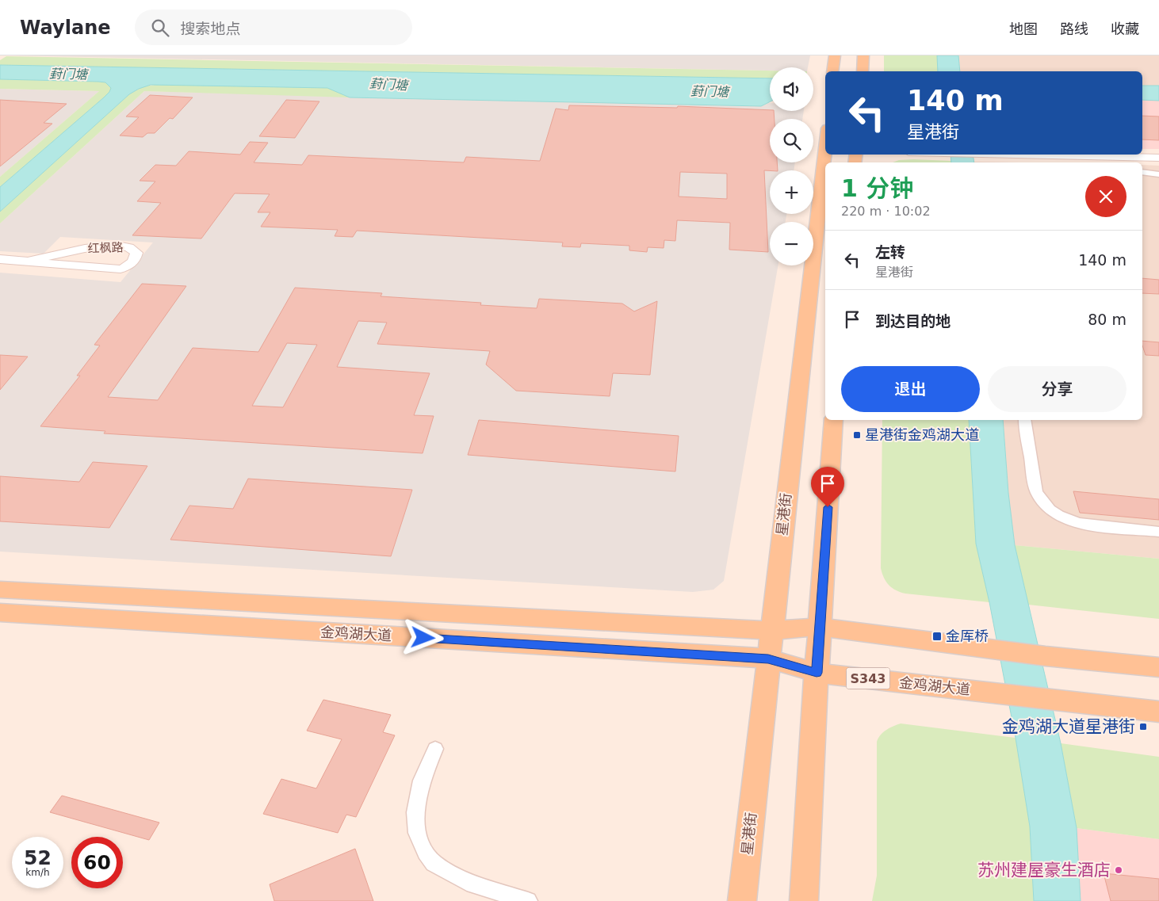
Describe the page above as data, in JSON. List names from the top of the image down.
{
  "streets": {
    "main road": ["星港街", "金鸡湖大道", "S343"],
    "street": ["红枫路"]
  },
  "crossings": [
    ["星港街", "金鸡湖大道"]
  ],
  "water": ["葑门塘"],
  "places": {
    "transit": ["星港街金鸡湖大道", "金厍桥", "金鸡湖大道星港街"],
    "other": ["苏州建屋豪生酒店"]
  },
  "page": {
    "header": "Waylane",
    "search": "搜索地点",
    "nav": ["地图", "路线", "收藏"],
    "map_buttons": ["+", "−"],
    "turn": ["140 m", "星港街"],
    "heading": ["1 分钟", "220 m · 10:02"],
    "list": [
      {
        "name": "左转",
        "note": "星港街",
        "value": "140 m"
      },
      {
        "name": "到达目的地",
        "value": "80 m"
      }
    ],
    "buttons": ["退出", "分享"],
    "speed": "52 km/h",
    "limit": "60"
  }
}
